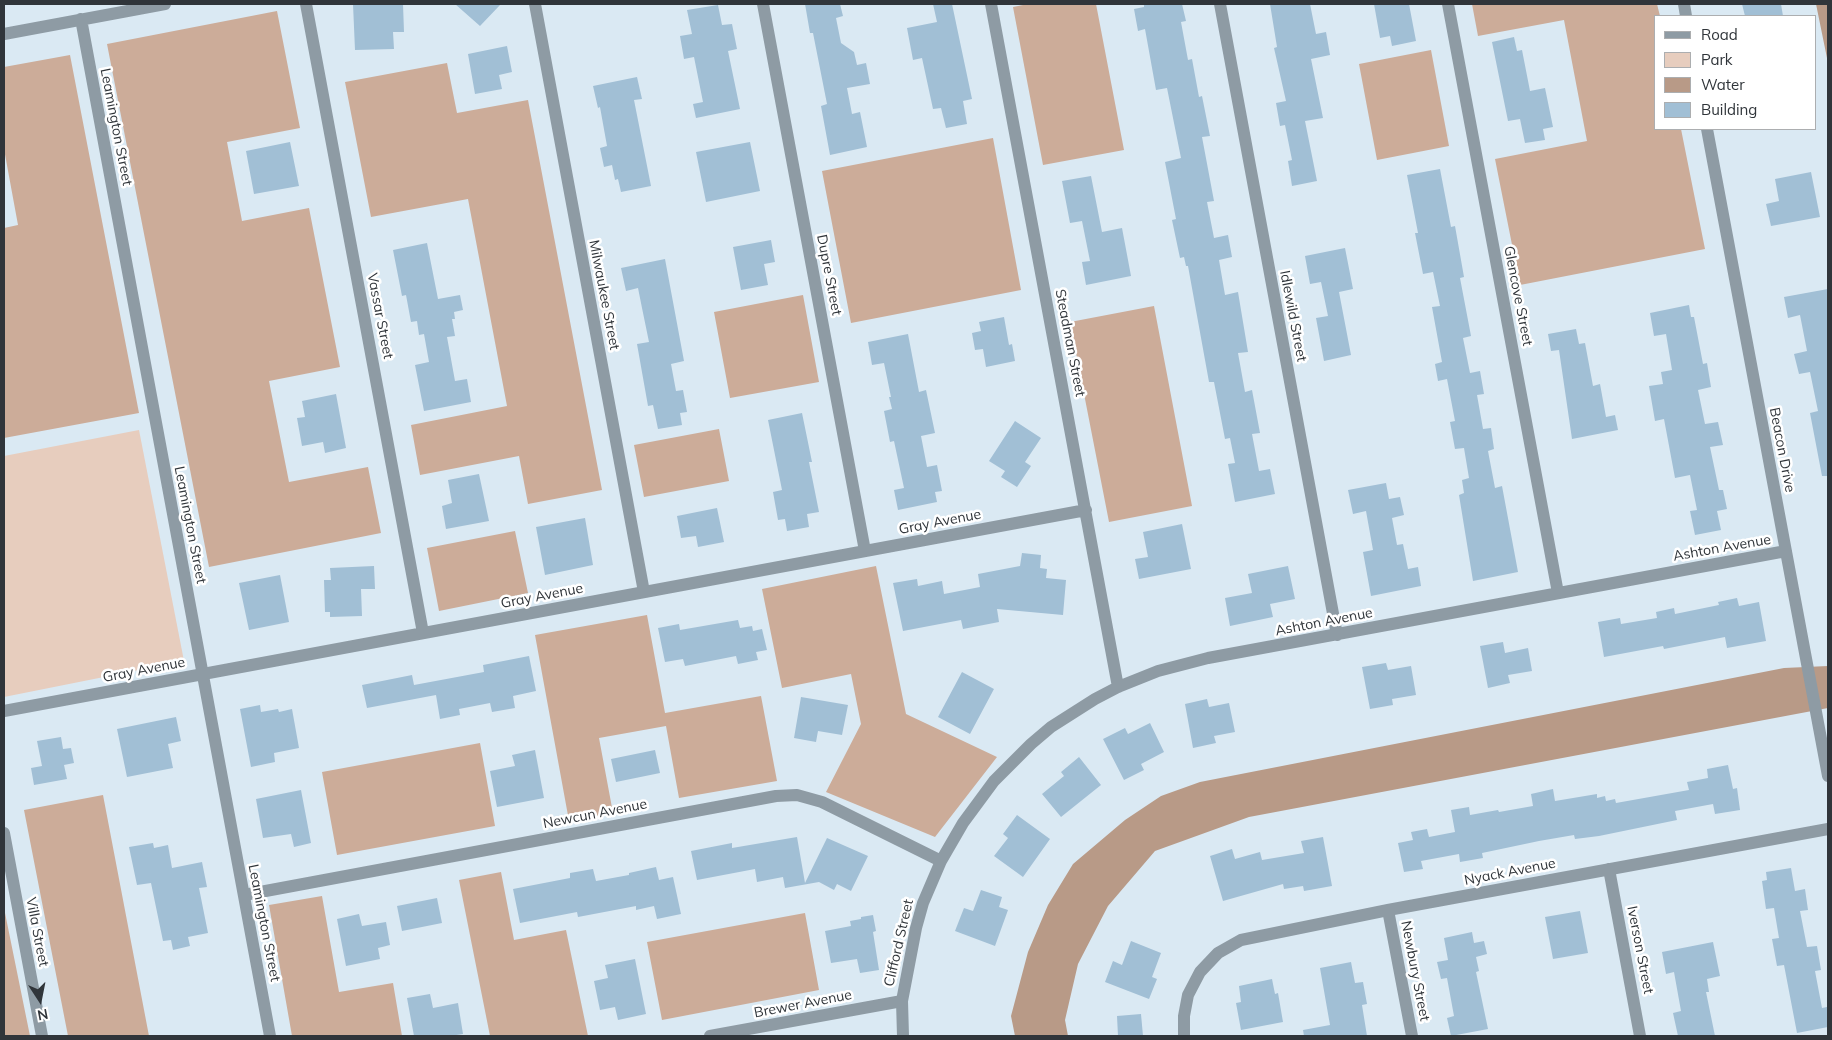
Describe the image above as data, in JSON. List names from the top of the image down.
{
  "streets": {
    "street": [
      "Leamington Street",
      "Dupre Street",
      "Milwaukee Street",
      "Glencove Street",
      "Vassar Street",
      "Idlewild Street",
      "Steadman Street",
      "Beacon Drive",
      "Gray Avenue",
      "Ashton Avenue",
      "Newcun Avenue",
      "Nyack Avenue",
      "Villa Street",
      "Clifford Street",
      "Iverson Street",
      "Newbury Street",
      "Brewer Avenue"
    ]
  },
  "crossings": [
    ["Leamington Street", "Gray Avenue"],
    ["Leamington Street", "Newcun Avenue"],
    ["Dupre Street", "Gray Avenue"],
    ["Milwaukee Street", "Gray Avenue"],
    ["Glencove Street", "Ashton Avenue"],
    ["Vassar Street", "Gray Avenue"],
    ["Idlewild Street", "Ashton Avenue"],
    ["Steadman Street", "Gray Avenue"],
    ["Steadman Street", "Ashton Avenue"],
    ["Beacon Drive", "Ashton Avenue"],
    ["Ashton Avenue", "Newcun Avenue"],
    ["Ashton Avenue", "Clifford Street"],
    ["Newcun Avenue", "Clifford Street"],
    ["Nyack Avenue", "Iverson Street"],
    ["Nyack Avenue", "Newbury Street"],
    ["Clifford Street", "Brewer Avenue"]
  ],
  "legend": [
    "Road",
    "Park",
    "Water",
    "Building"
  ],
  "north": "bottom"
}
